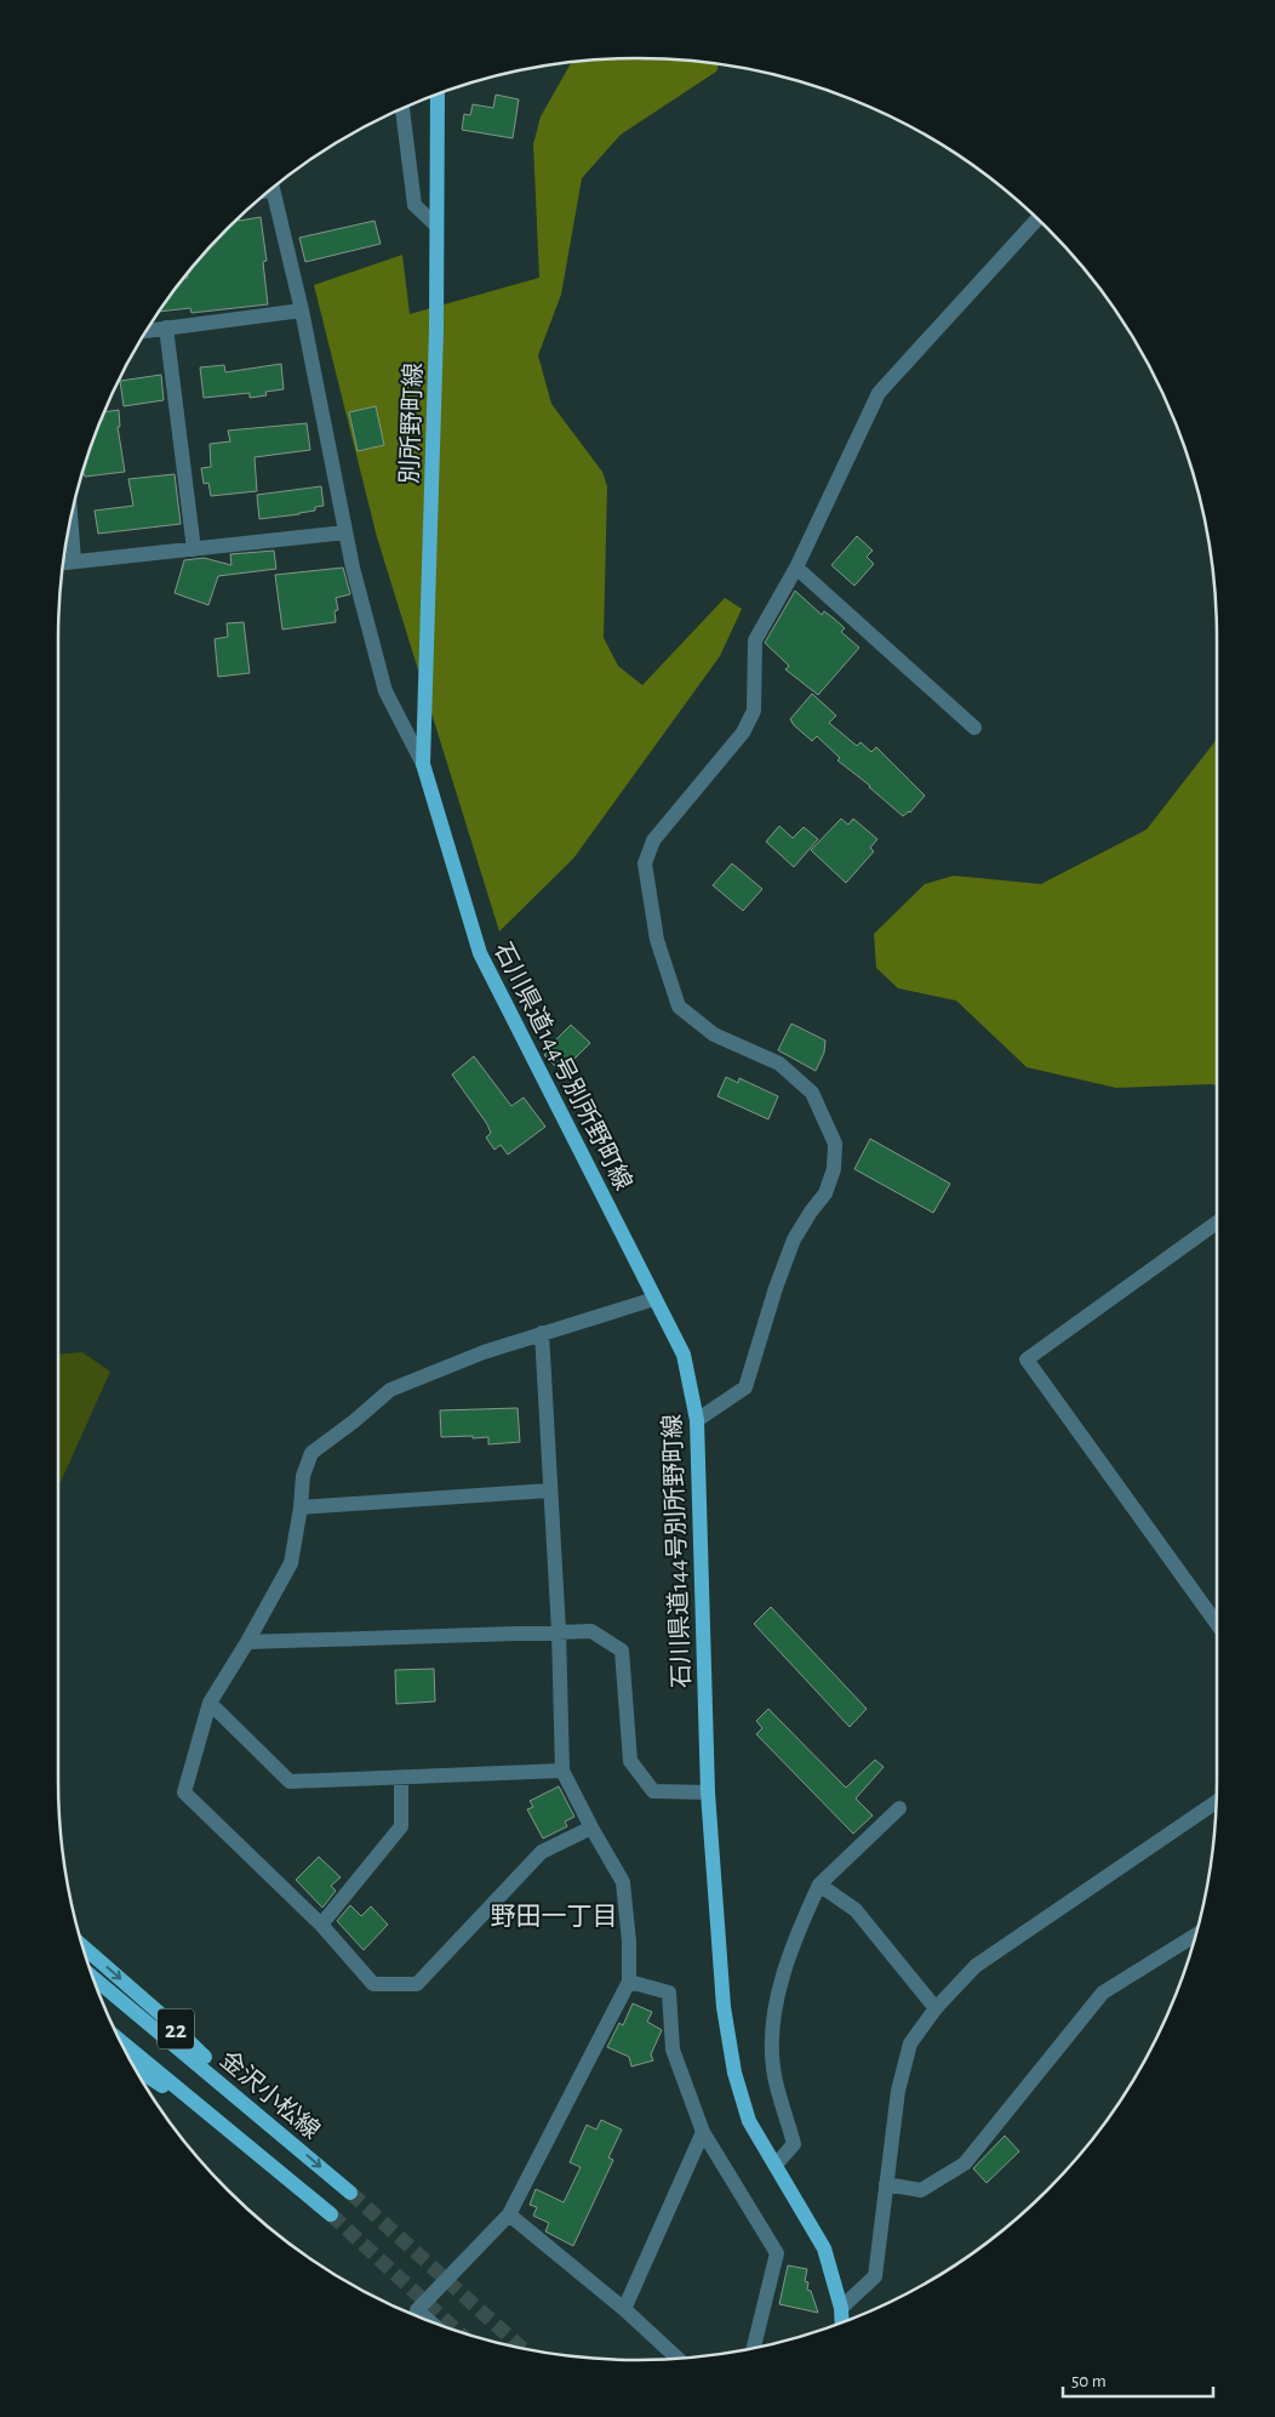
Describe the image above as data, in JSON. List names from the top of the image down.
{
  "streets": {
    "main road": [
      "別所野町線",
      "石川県道144号別所野町線",
      "22",
      "金沢小松線"
    ]
  },
  "crossings": [
    ["別所野町線", "石川県道144号別所野町線"],
    ["22", "金沢小松線"]
  ],
  "districts": ["野田一丁目"],
  "scale_bar": "50 m"
}
